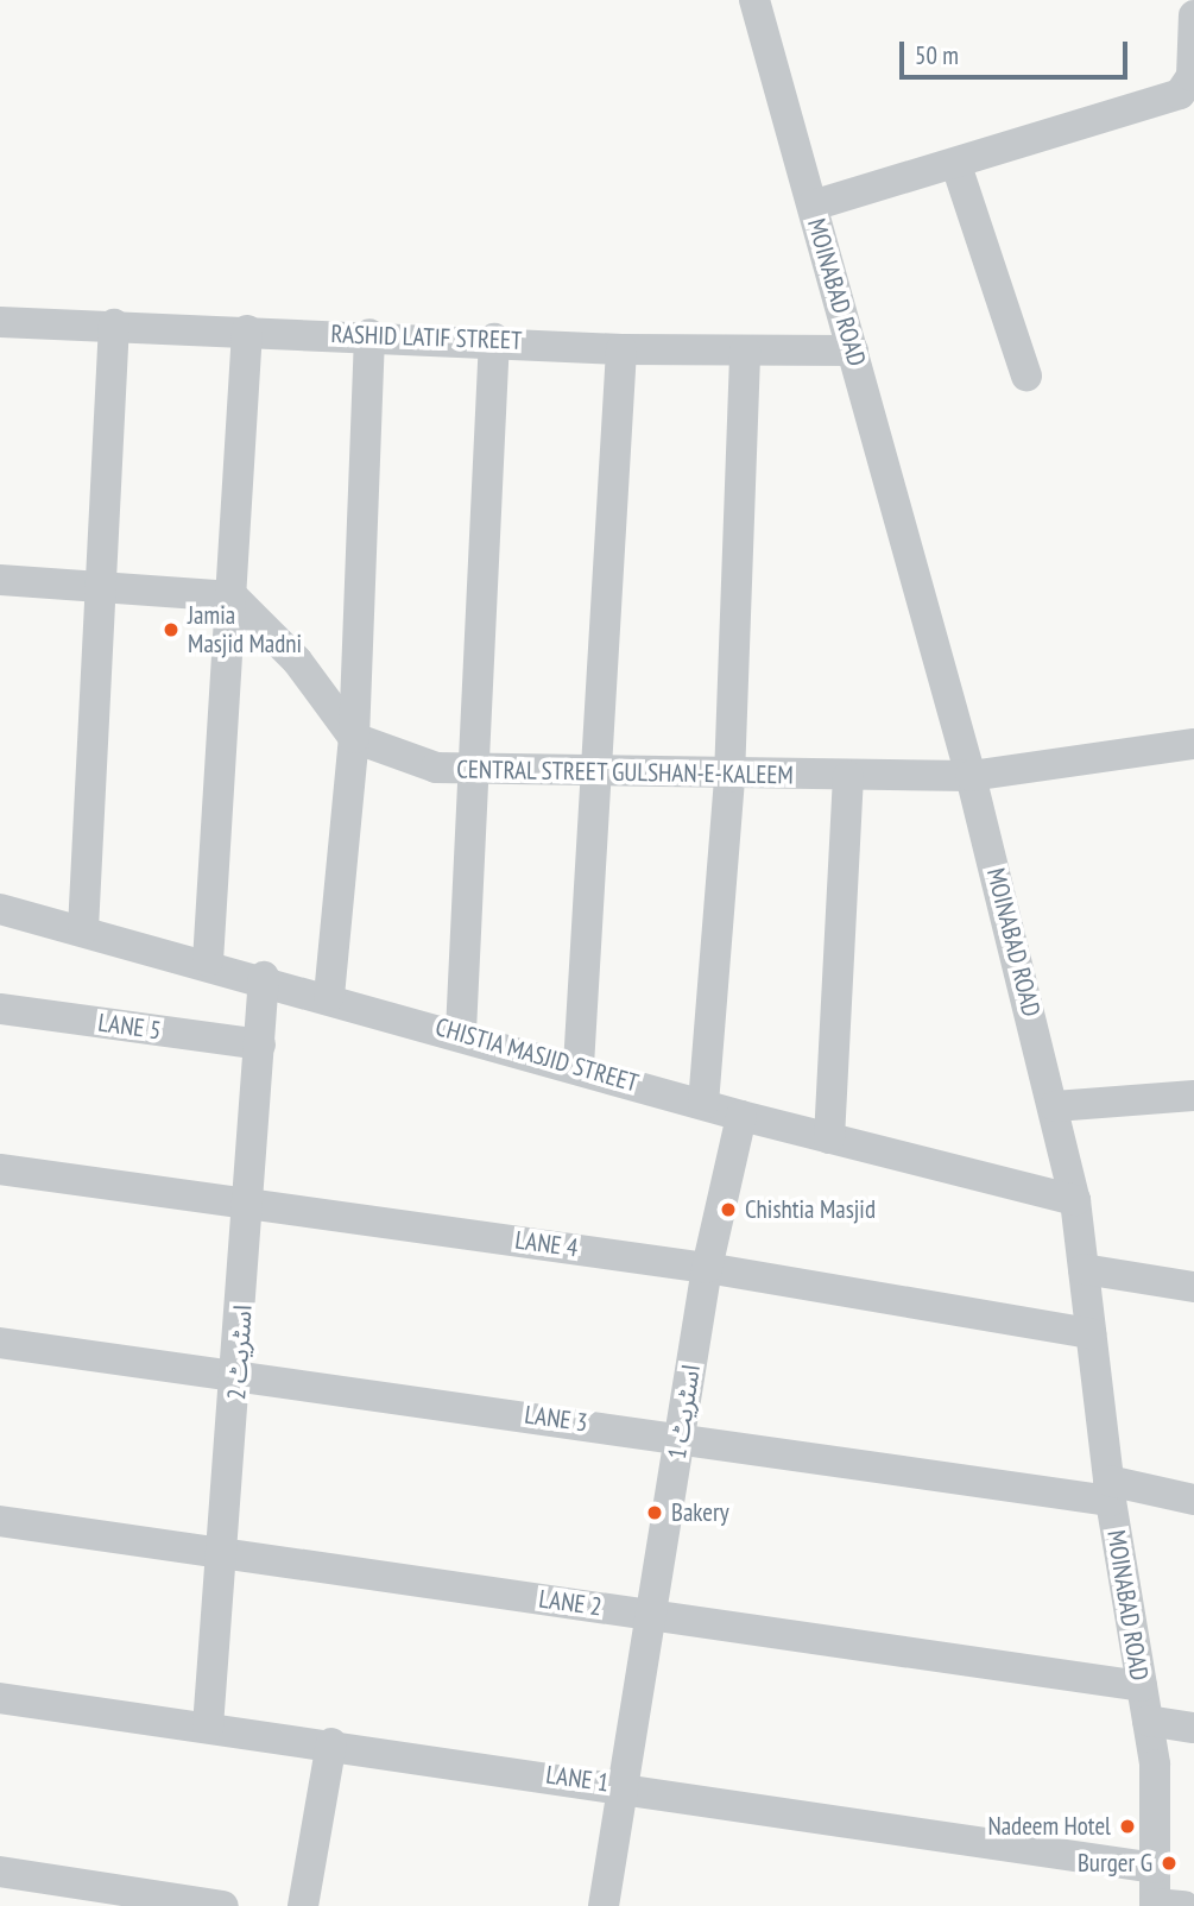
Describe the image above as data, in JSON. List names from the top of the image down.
{
  "streets": {
    "street": [
      "MOINABAD ROAD",
      "RASHID LATIF STREET",
      "CENTRAL STREET GULSHAN-E-KALEEM",
      "LANE 5",
      "CHISTIA MASJID STREET",
      "LANE 4",
      "اسٹریٹ 2",
      "اسٹریٹ 1",
      "LANE 3",
      "LANE 2",
      "LANE 1"
    ]
  },
  "crossings": [
    ["MOINABAD ROAD", "RASHID LATIF STREET"],
    ["MOINABAD ROAD", "CENTRAL STREET GULSHAN-E-KALEEM"],
    ["MOINABAD ROAD", "CHISTIA MASJID STREET"],
    ["MOINABAD ROAD", "LANE 4"],
    ["MOINABAD ROAD", "LANE 3"],
    ["MOINABAD ROAD", "LANE 2"],
    ["MOINABAD ROAD", "LANE 1"],
    ["LANE 5", "اسٹریٹ 2"],
    ["CHISTIA MASJID STREET", "اسٹریٹ 2"],
    ["CHISTIA MASJID STREET", "اسٹریٹ 1"],
    ["LANE 4", "اسٹریٹ 2"],
    ["LANE 4", "اسٹریٹ 1"],
    ["اسٹریٹ 2", "LANE 3"],
    ["اسٹریٹ 2", "LANE 2"],
    ["اسٹریٹ 2", "LANE 1"],
    ["اسٹریٹ 1", "LANE 3"],
    ["اسٹریٹ 1", "LANE 2"],
    ["اسٹریٹ 1", "LANE 1"]
  ],
  "places": [
    "Jamia Masjid Madni",
    "Chishtia Masjid",
    "Bakery",
    "Nadeem Hotel",
    "Burger G"
  ],
  "scale_bar": "50 m"
}
